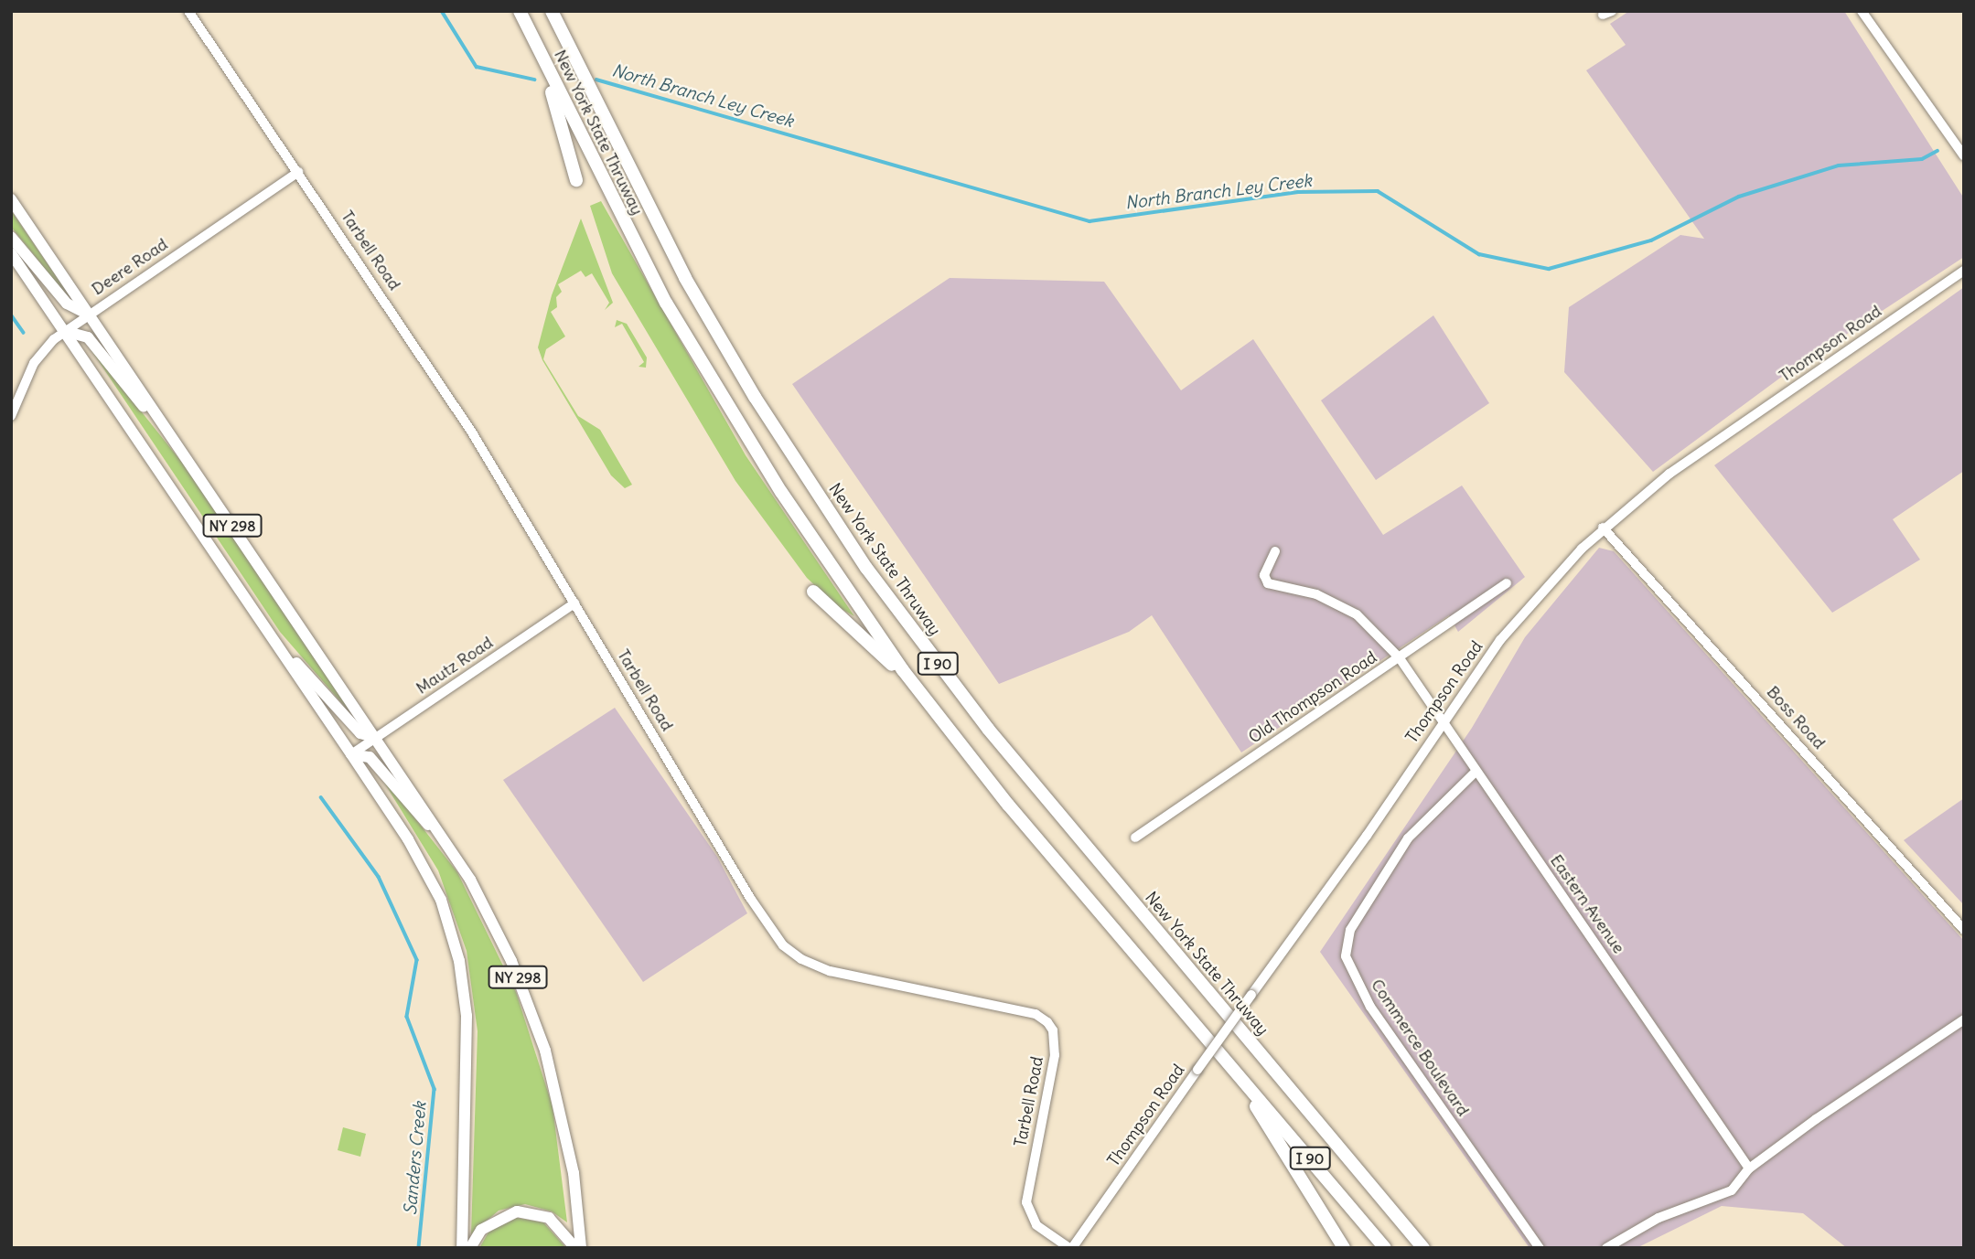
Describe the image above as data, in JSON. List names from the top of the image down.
{
  "streets": {
    "highway": ["New York State Thruway", "I 90"],
    "main road": ["NY 298"],
    "street": [
      "Tarbell Road",
      "Deere Road",
      "Thompson Road",
      "Mautz Road",
      "Old Thompson Road",
      "Boss Road",
      "Eastern Avenue",
      "Commerce Boulevard"
    ]
  },
  "crossings": [
    ["Tarbell Road", "Deere Road"],
    ["Tarbell Road", "Thompson Road"],
    ["Tarbell Road", "Mautz Road"],
    ["Deere Road", "NY 298"],
    ["Thompson Road", "Boss Road"],
    ["Thompson Road", "Eastern Avenue"],
    ["NY 298", "Mautz Road"],
    ["Old Thompson Road", "Eastern Avenue"],
    ["Eastern Avenue", "Commerce Boulevard"]
  ],
  "water": ["North Branch Ley Creek", "Sanders Creek"]
}
